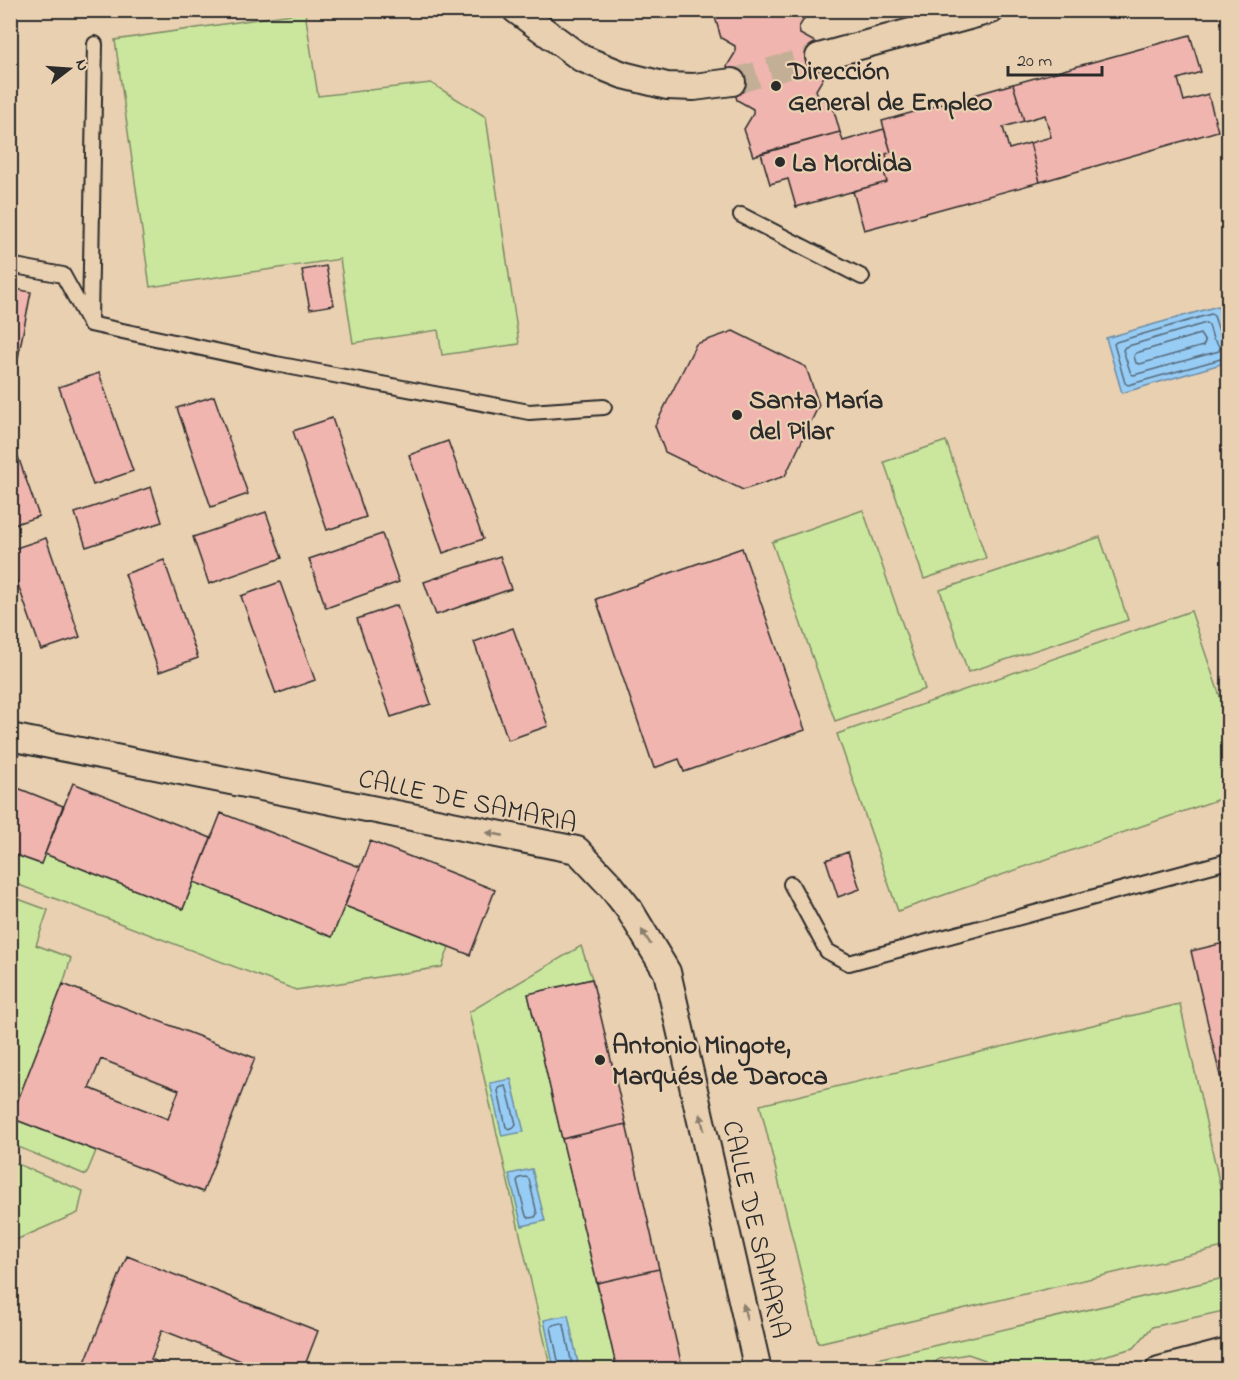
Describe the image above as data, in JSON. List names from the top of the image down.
{
  "streets": {
    "street": ["CALLE DE SAMARIA"]
  },
  "one_way": ["CALLE DE SAMARIA"],
  "places": [
    "Dirección General de Empleo",
    "La Mordida",
    "Santa María del Pilar",
    "Antonio Mingote, Marqués de Daroca"
  ],
  "scale_bar": "20 m",
  "north": "right"
}
